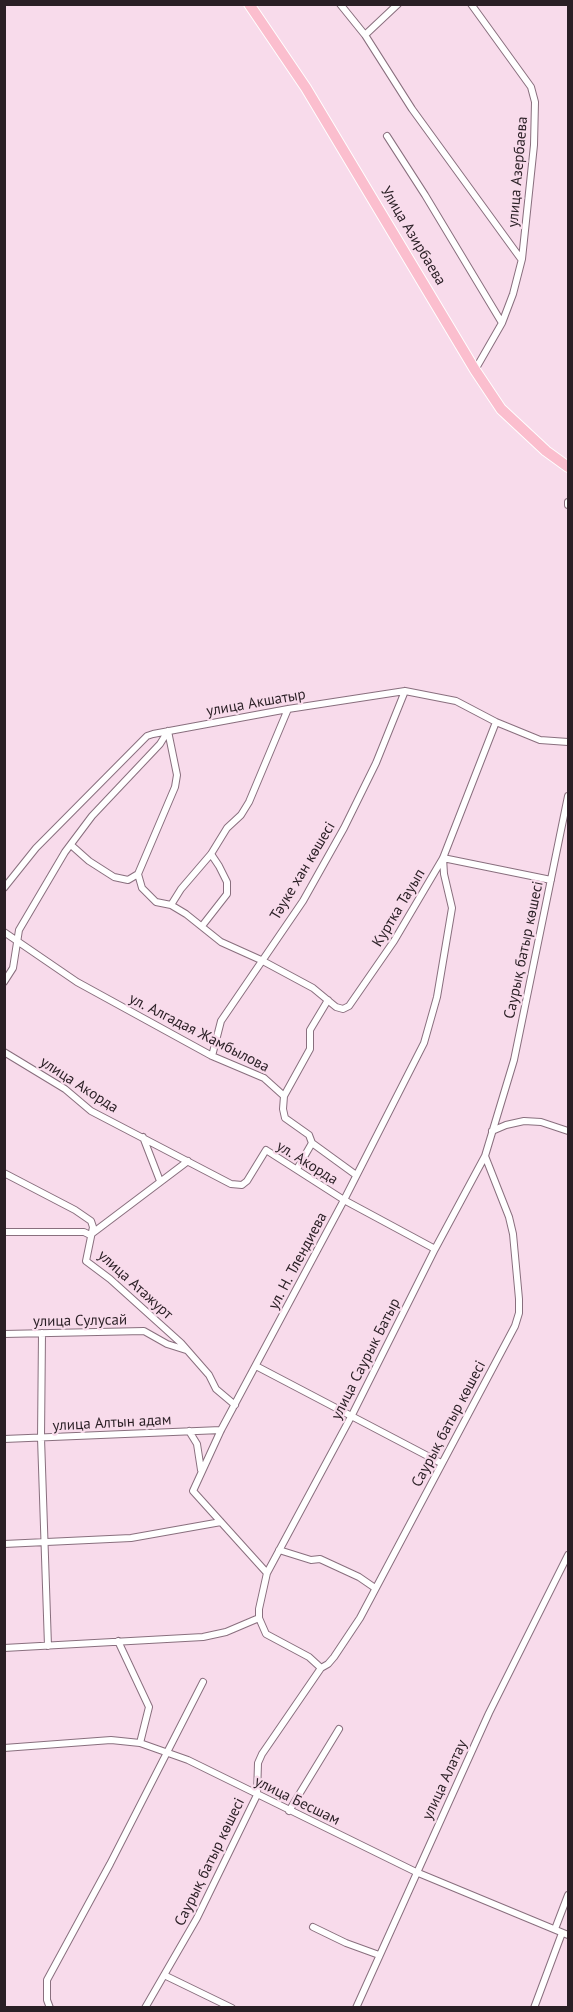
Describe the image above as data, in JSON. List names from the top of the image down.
{
  "streets": {
    "main road": ["Улица Азирбаева"],
    "street": [
      "улица Азербаева",
      "улица Акшатыр",
      "Тәуке хан көшесі",
      "Куртка Тауып",
      "Саурық батыр көшесі",
      "ул. Алгадая Жамбылова",
      "улица Акорда",
      "ул. Акорда",
      "ул. Н. Тлендиева",
      "улица Атажурт",
      "улица Сулусай",
      "улица Саурык Батыр",
      "улица Алтын адам",
      "улица Алатау",
      "улица Бесшам"
    ]
  },
  "crossings": [
    ["улица Азербаева", "Улица Азирбаева"],
    ["улица Акшатыр", "Тәуке хан көшесі"],
    ["улица Акшатыр", "Куртка Тауып"],
    ["Тәуке хан көшесі", "ул. Алгадая Жамбылова"],
    ["Куртка Тауып", "ул. Н. Тлендиева"],
    ["Саурық батыр көшесі", "улица Саурык Батыр"],
    ["Саурық батыр көшесі", "улица Бесшам"],
    ["улица Акорда", "ул. Акорда"],
    ["ул. Акорда", "ул. Н. Тлендиева"],
    ["ул. Акорда", "улица Саурык Батыр"],
    ["ул. Н. Тлендиева", "улица Атажурт"],
    ["ул. Н. Тлендиева", "улица Алтын адам"],
    ["улица Атажурт", "улица Сулусай"],
    ["улица Алатау", "улица Бесшам"]
  ]
}
